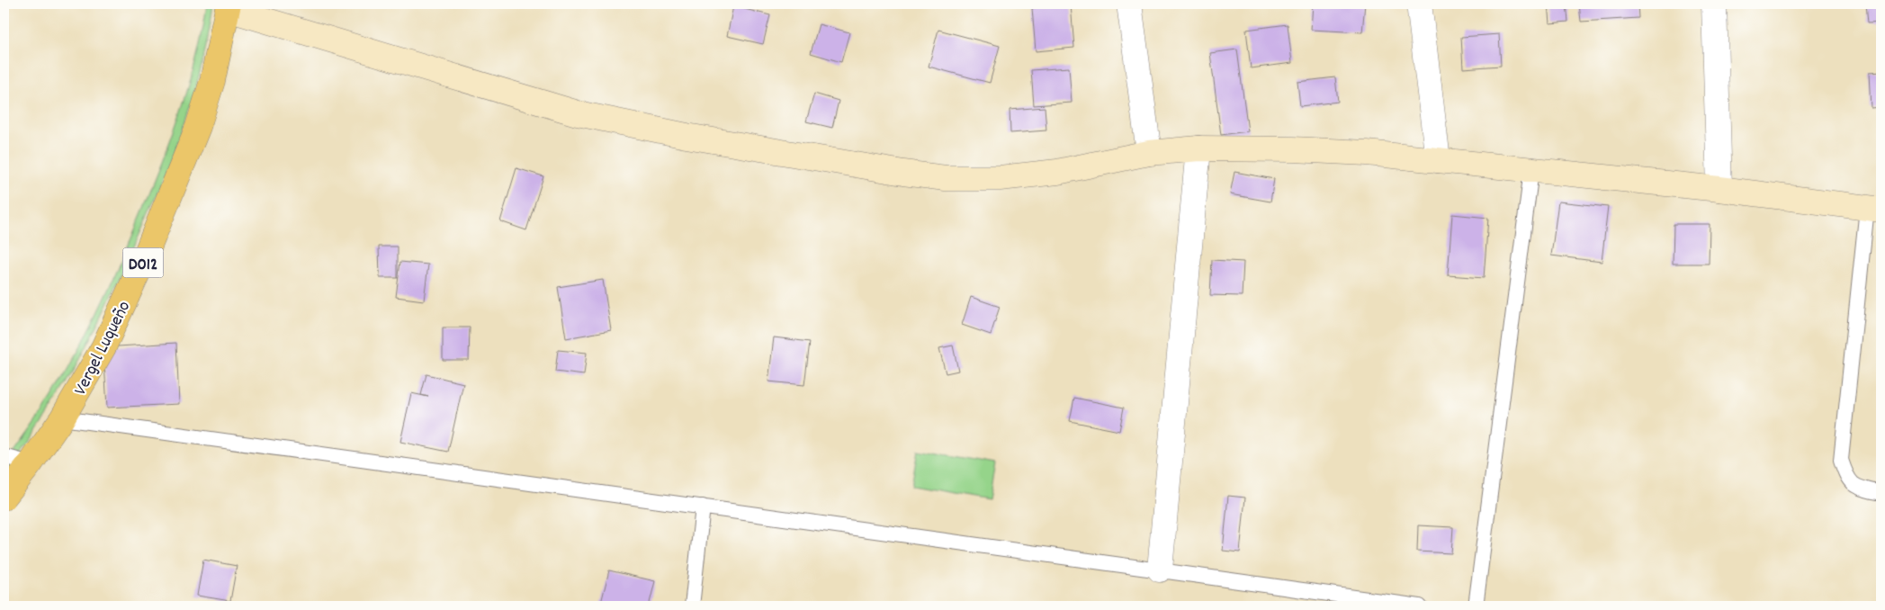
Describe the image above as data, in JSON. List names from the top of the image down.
{
  "streets": {
    "main road": ["D012", "Vergel Luqueño"]
  }
}
